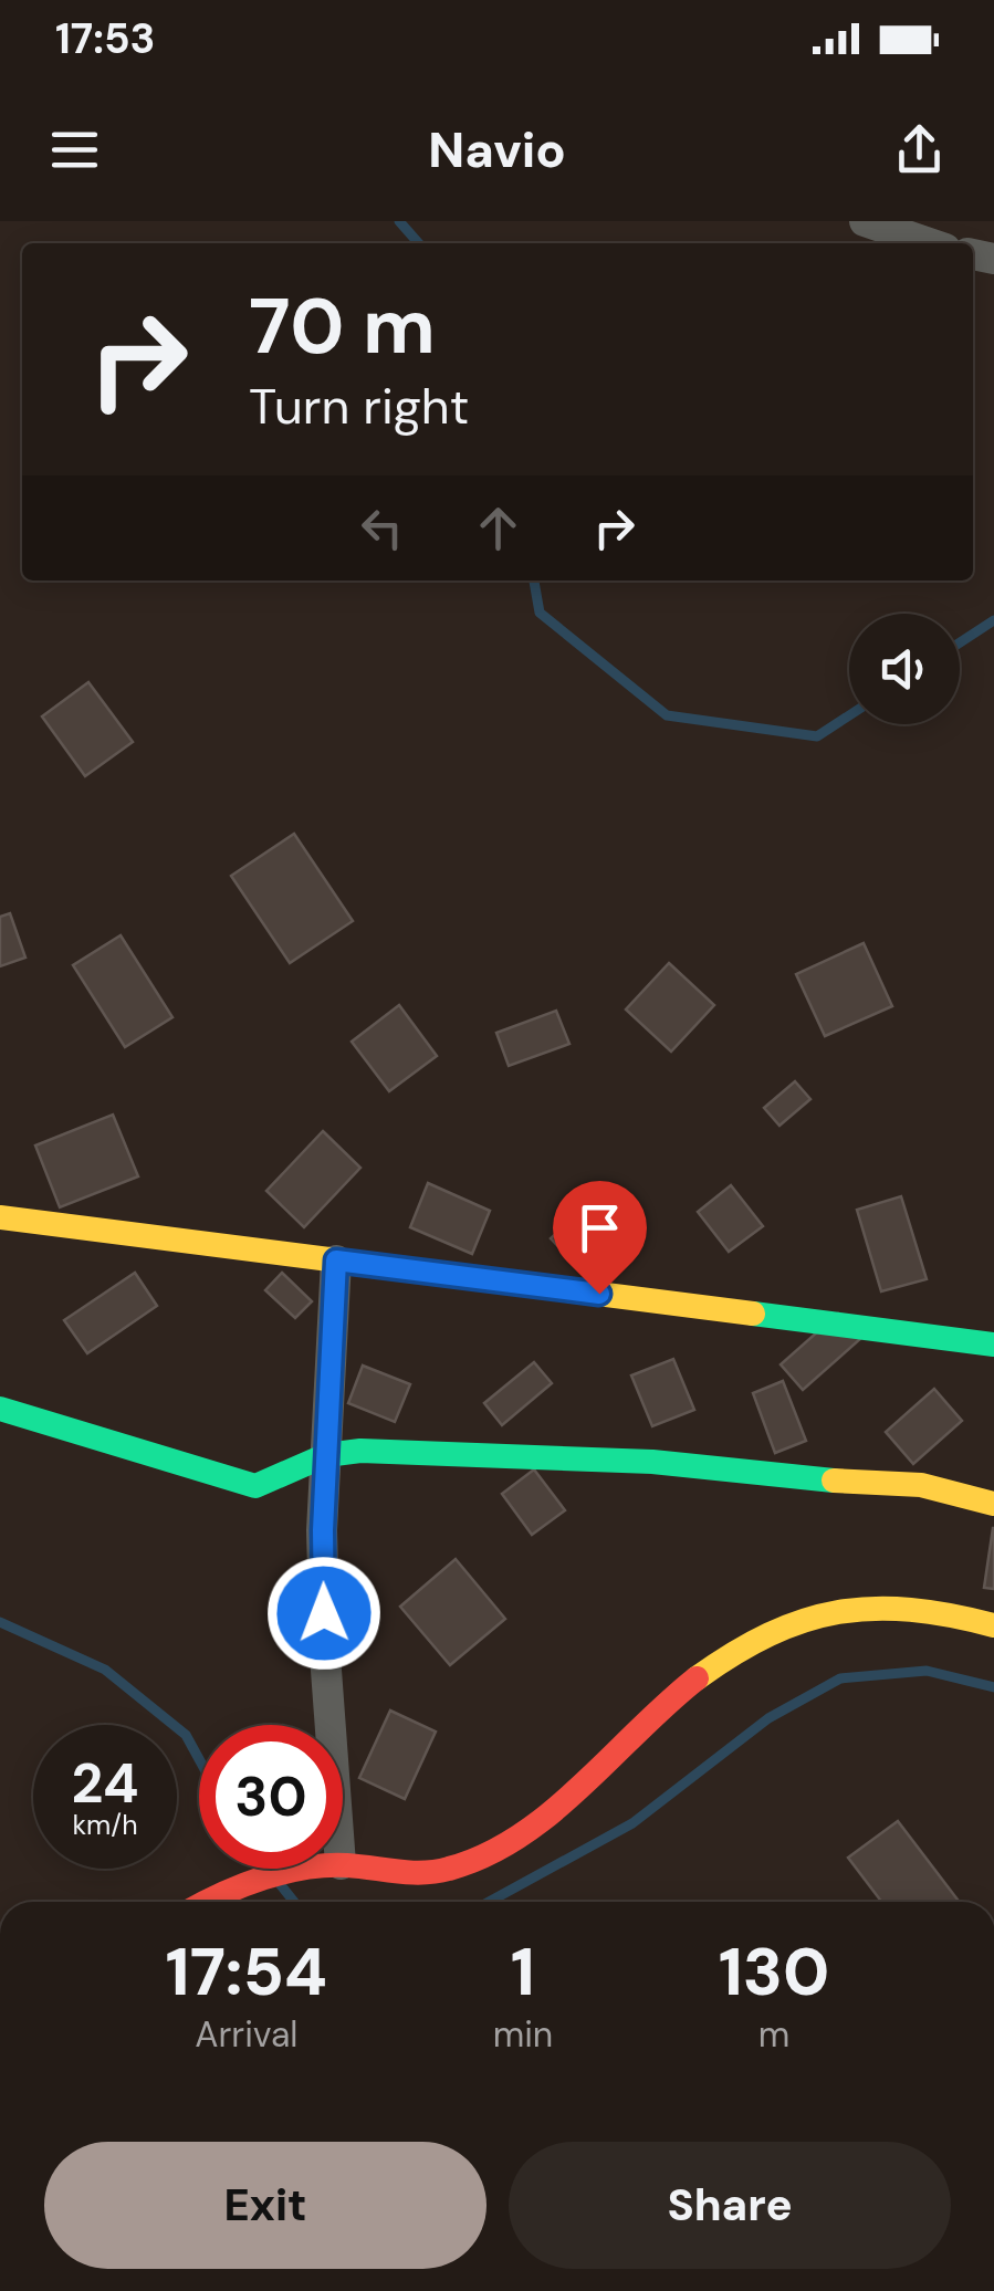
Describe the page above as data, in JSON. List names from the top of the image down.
{
  "page": {
    "status": "17:53",
    "header": "Navio",
    "turn": ["70 m", "Turn right"],
    "speed": "24 km/h",
    "limit": "30",
    "eta": [
      "17:54",
      "Arrival",
      "1",
      "min",
      "130",
      "m"
    ],
    "buttons": ["Exit", "Share"]
  }
}
